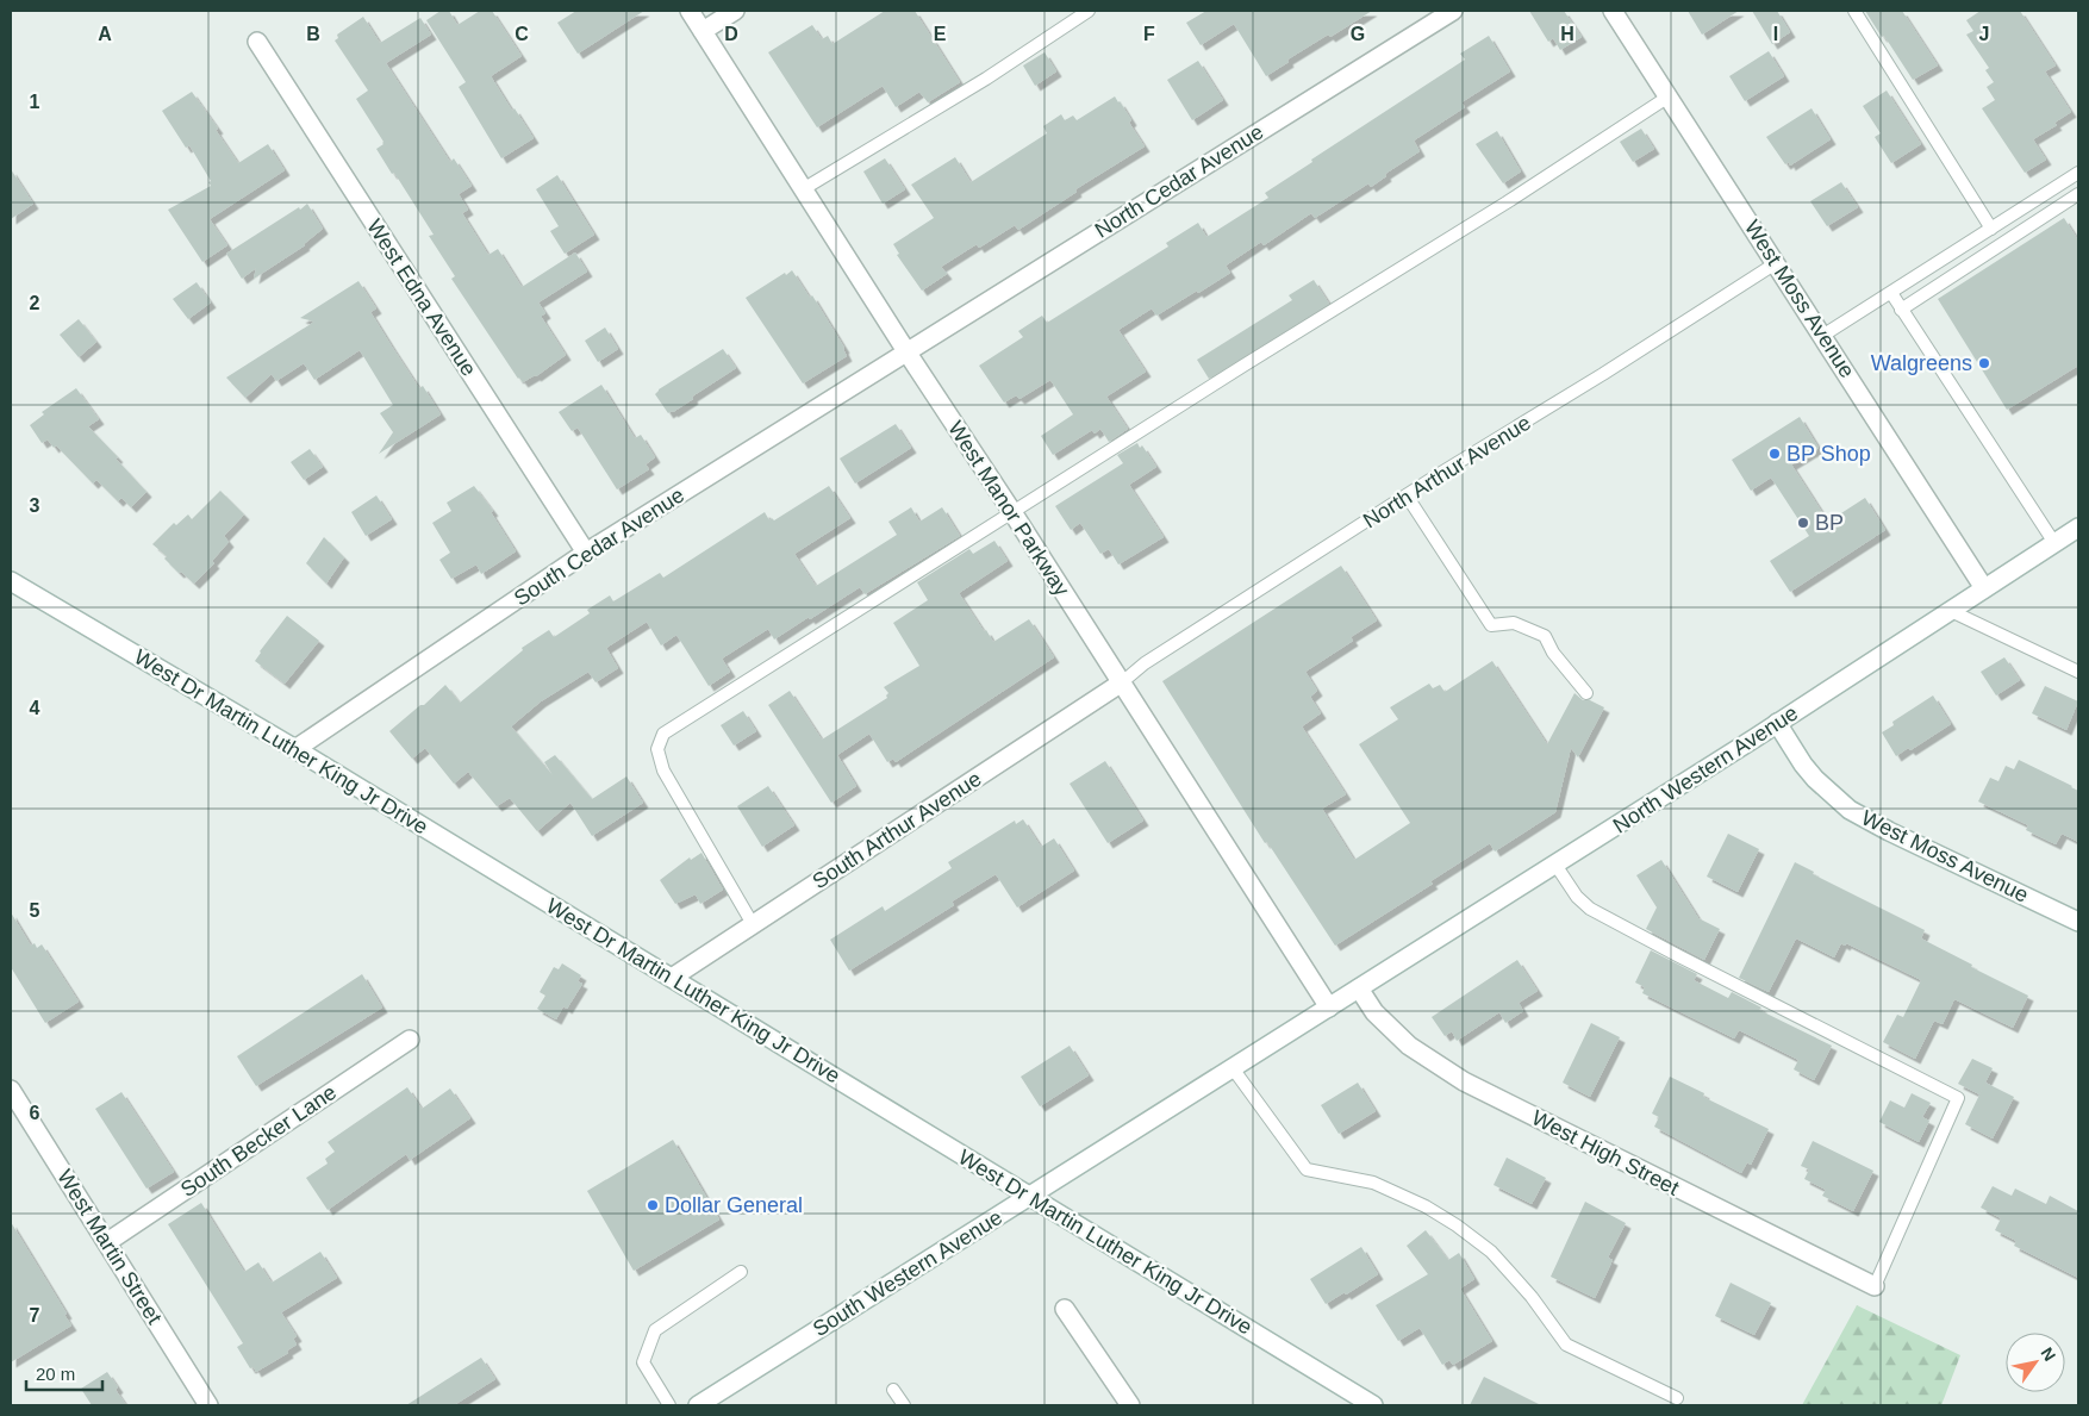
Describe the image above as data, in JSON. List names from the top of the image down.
{
  "streets": {
    "street": [
      "North Cedar Avenue",
      "West Edna Avenue",
      "West Moss Avenue",
      "West Manor Parkway",
      "South Cedar Avenue",
      "West Dr Martin Luther King Jr Drive",
      "North Western Avenue",
      "South Arthur Avenue",
      "South Becker Lane",
      "West High Street",
      "West Martin Street",
      "South Western Avenue"
    ],
    "lane": ["North Arthur Avenue"]
  },
  "crossings": [
    ["North Cedar Avenue", "West Manor Parkway"],
    ["North Cedar Avenue", "South Cedar Avenue"],
    ["West Edna Avenue", "South Cedar Avenue"],
    ["West Moss Avenue", "North Arthur Avenue"],
    ["West Moss Avenue", "North Western Avenue"],
    ["North Arthur Avenue", "West Manor Parkway"],
    ["North Arthur Avenue", "South Arthur Avenue"],
    ["West Manor Parkway", "South Cedar Avenue"],
    ["West Manor Parkway", "North Western Avenue"],
    ["West Manor Parkway", "South Arthur Avenue"],
    ["West Manor Parkway", "South Western Avenue"],
    ["South Cedar Avenue", "West Dr Martin Luther King Jr Drive"],
    ["West Dr Martin Luther King Jr Drive", "South Arthur Avenue"],
    ["West Dr Martin Luther King Jr Drive", "South Western Avenue"],
    ["North Western Avenue", "West High Street"],
    ["North Western Avenue", "South Western Avenue"],
    ["South Becker Lane", "West Martin Street"]
  ],
  "places": [
    "Walgreens",
    "BP Shop",
    "BP",
    "Dollar General"
  ],
  "scale_bar": "20 m",
  "north": "top right",
  "grid": {
    "columns": [
      "A",
      "B",
      "C",
      "D",
      "E",
      "F",
      "G",
      "H",
      "I",
      "J"
    ],
    "rows": [
      "1",
      "2",
      "3",
      "4",
      "5",
      "6",
      "7"
    ]
  }
}
